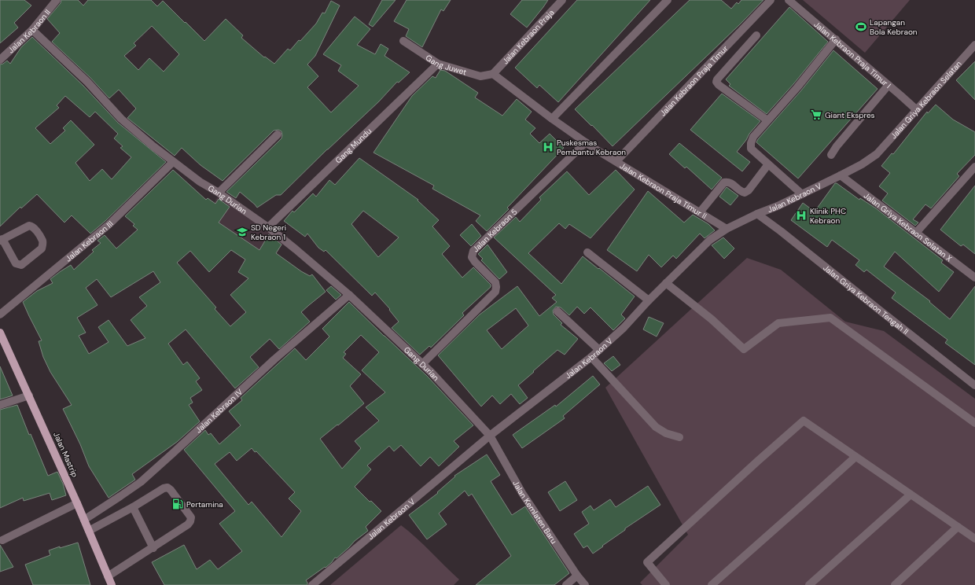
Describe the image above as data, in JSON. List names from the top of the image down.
{
  "streets": {
    "main road": ["Jalan Mastrip"],
    "street": [
      "Jalan Kebraon II",
      "Jalan Kebraon Praja",
      "Jalan Kebraon Praja Timur I",
      "Gang Juwet",
      "Jalan Kebraon Praja Timur",
      "Jalan Griya Kebraon Selatan",
      "Gang Mundu",
      "Jalan Kebraon Praja Timur II",
      "Jalan Kebraon V",
      "Gang Durian",
      "Jalan Griya Kebraon Selatan X",
      "Jalan Kebraon 5",
      "Jalan Kebraon III",
      "Jalan Griya Kebraon Tengah II",
      "Jalan Kebraon IV",
      "Jalan Kemlaten Baru"
    ]
  },
  "crossings": [
    ["Jalan Kebraon II", "Gang Durian"],
    ["Jalan Kebraon Praja", "Gang Juwet"],
    ["Jalan Kebraon Praja", "Jalan Kebraon Praja Timur II"],
    ["Jalan Kebraon Praja Timur I", "Jalan Griya Kebraon Selatan"],
    ["Gang Juwet", "Gang Mundu"],
    ["Gang Juwet", "Jalan Kebraon Praja Timur II"],
    ["Jalan Kebraon Praja Timur", "Jalan Kebraon Praja Timur II"],
    ["Jalan Griya Kebraon Selatan", "Jalan Kebraon V"],
    ["Gang Mundu", "Gang Durian"],
    ["Jalan Kebraon Praja Timur II", "Jalan Kebraon V"],
    ["Jalan Kebraon Praja Timur II", "Jalan Kebraon 5"],
    ["Jalan Kebraon V", "Gang Durian"],
    ["Jalan Kebraon V", "Jalan Griya Kebraon Selatan X"],
    ["Jalan Kebraon V", "Jalan Griya Kebraon Tengah II"],
    ["Jalan Kebraon V", "Jalan Kemlaten Baru"],
    ["Gang Durian", "Jalan Kebraon 5"],
    ["Gang Durian", "Jalan Kebraon III"],
    ["Gang Durian", "Jalan Kebraon IV"],
    ["Gang Durian", "Jalan Kemlaten Baru"],
    ["Jalan Kebraon IV", "Jalan Mastrip"]
  ],
  "places": {
    "sports": ["Lapangan Bola Kebraon"],
    "supermarket": ["Giant Ekspres"],
    "hospital": ["Puskesmas Pembantu Kebraon", "Klinik PHC Kebraon"],
    "school or university": ["SD Negeri Kebraon 1"],
    "fuel station": ["Pertamina"]
  }
}
